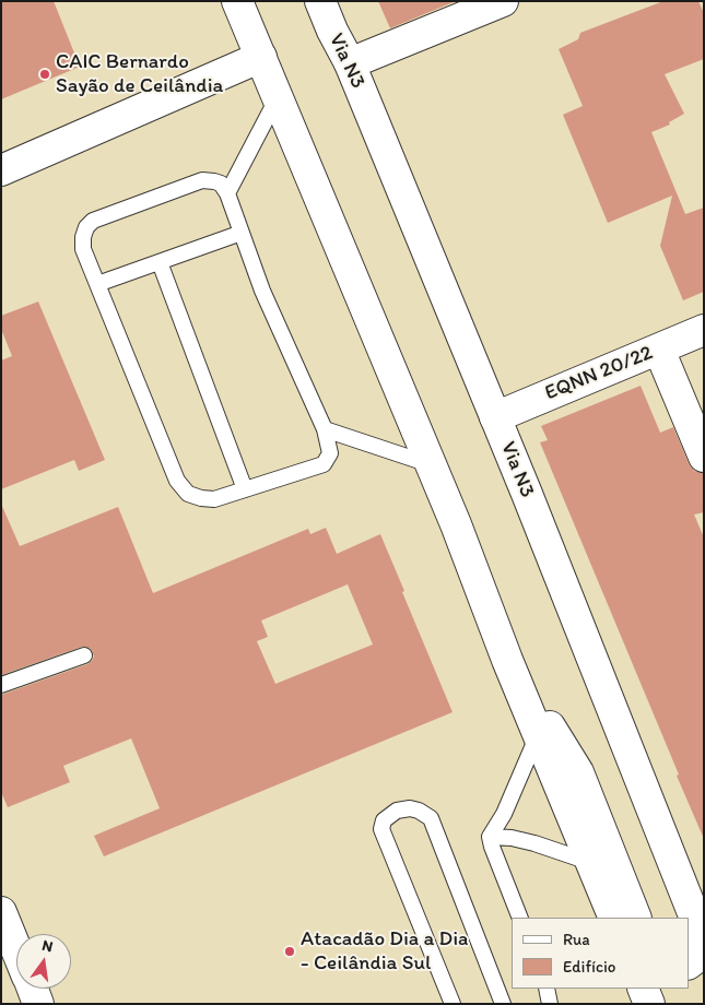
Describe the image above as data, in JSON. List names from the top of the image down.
{
  "streets": {
    "main road": ["Via N3", "EQNN 20/22"]
  },
  "crossings": [
    ["Via N3", "EQNN 20/22"]
  ],
  "places": ["CAIC Bernardo Sayão de Ceilândia", "Atacadão Dia a Dia - Ceilândia Sul"],
  "legend": ["Rua", "Edifício"],
  "north": "top"
}
